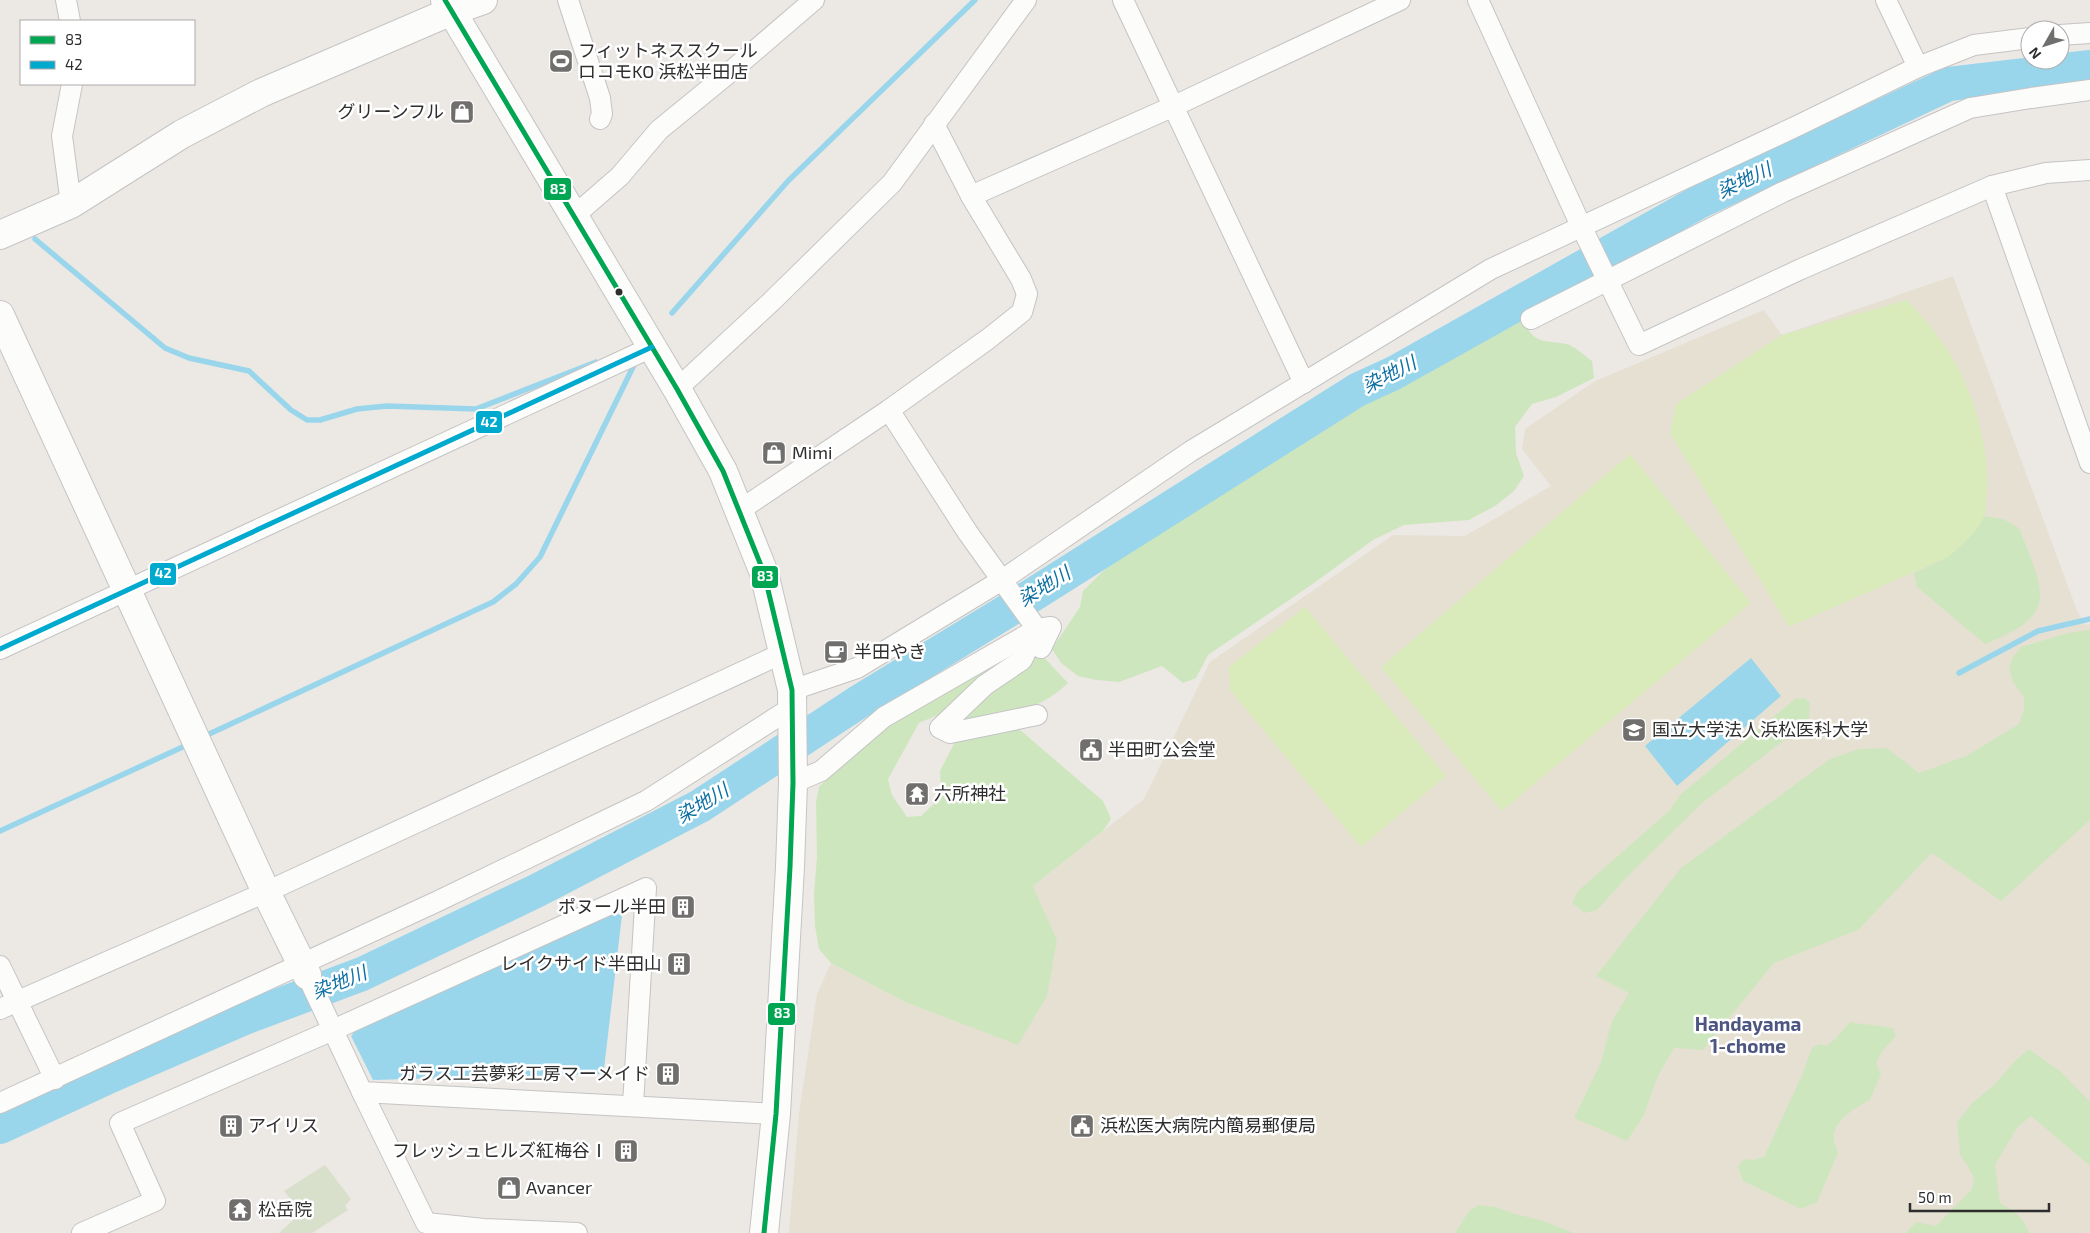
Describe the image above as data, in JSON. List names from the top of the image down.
{
  "districts": ["Handayama 1-chome"],
  "water": ["染地川"],
  "places": {
    "sports": ["フィットネススクール ロコモKO 浜松半田店"],
    "shop": ["グリーンフル", "Mimi", "Avancer"],
    "cafe": ["半田やき"],
    "school or university": ["国立大学法人浜松医科大学"],
    "public building": ["半田町公会堂", "浜松医大病院内簡易郵便局"],
    "temple": ["六所神社", "松岳院"],
    "building": [
      "ポヌール半田",
      "レイクサイド半田山",
      "ガラス工芸夢彩工房マーメイド",
      "アイリス",
      "フレッシュヒルズ紅梅谷Ⅰ"
    ]
  },
  "lines": ["transit line 83", "transit line 42"],
  "legend": ["83", "42"],
  "scale_bar": "50 m",
  "north": "bottom left"
}
